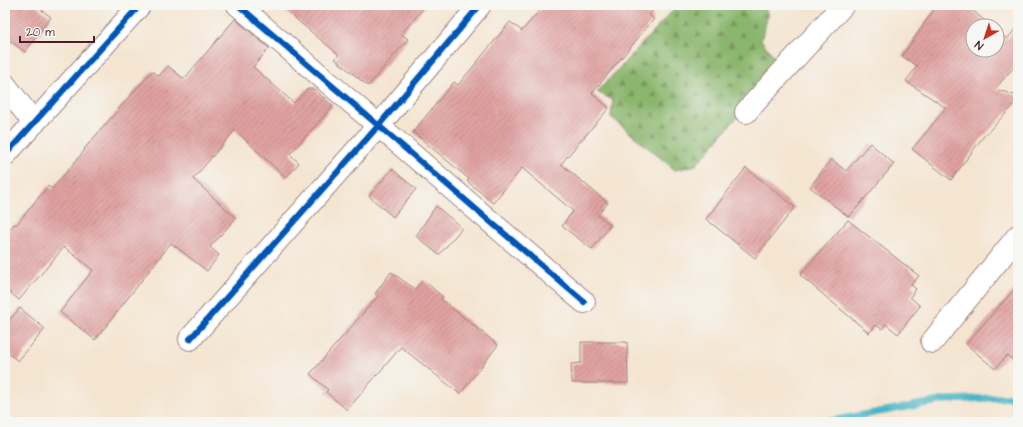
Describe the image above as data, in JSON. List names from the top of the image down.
{
  "scale_bar": "20 m",
  "north": "bottom left"
}
